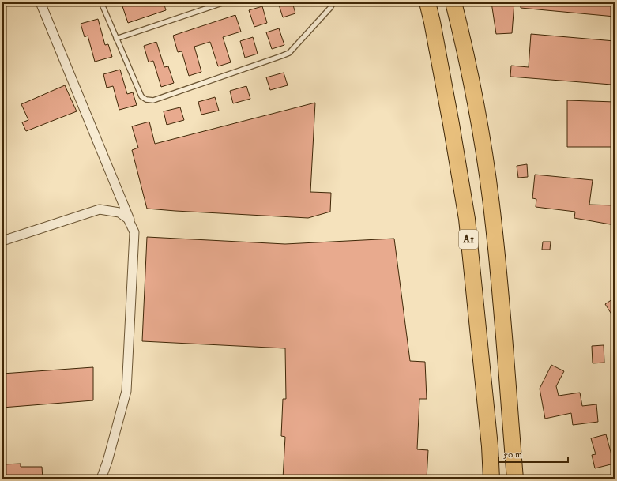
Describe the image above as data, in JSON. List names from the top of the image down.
{
  "streets": {
    "highway": ["A1"]
  },
  "scale_bar": "50 m"
}
